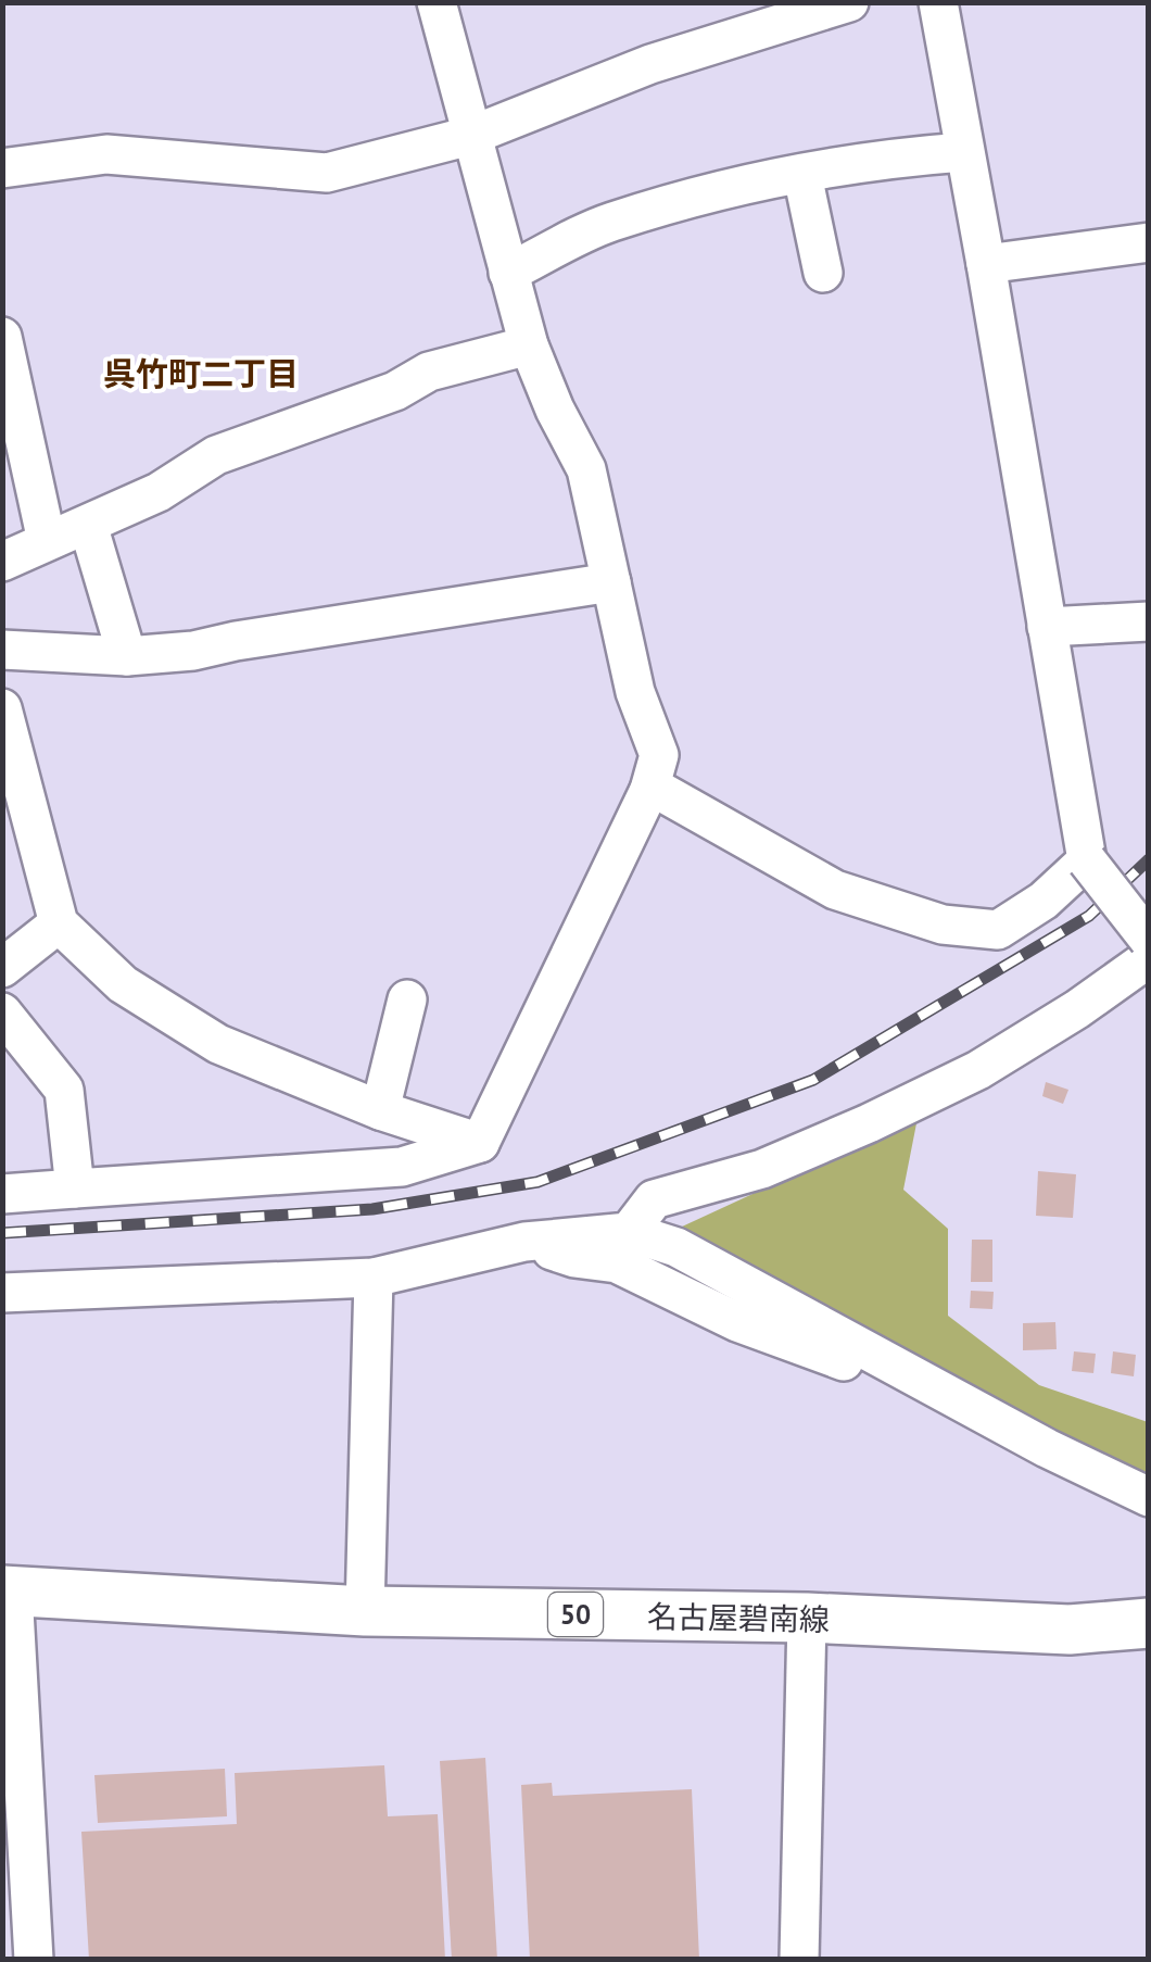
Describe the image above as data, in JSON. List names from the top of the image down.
{
  "streets": {
    "main road": ["50", "名古屋碧南線"]
  },
  "districts": ["呉竹町二丁目"]
}
